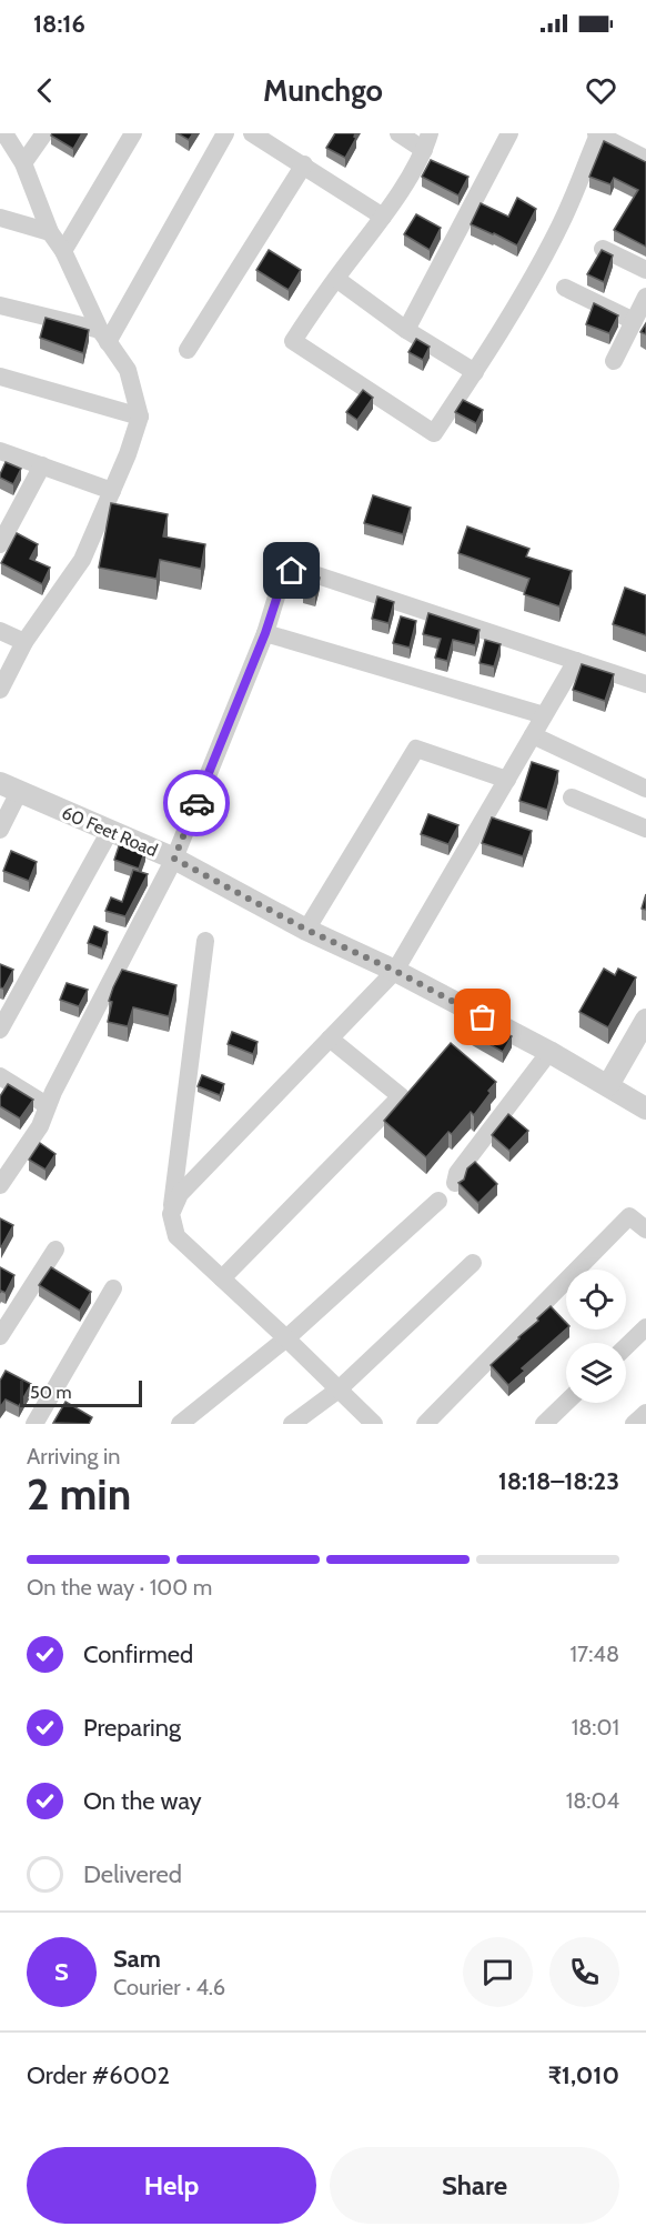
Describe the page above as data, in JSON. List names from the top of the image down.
{
  "streets": {
    "street": ["60 Feet Road"]
  },
  "scale_bar": "50 m",
  "page": {
    "status": "18:16",
    "header": "Munchgo",
    "scale": "50 m",
    "heading": ["2 min", "Arriving in", "18:18–18:23"],
    "panel": [
      "Sam",
      "Courier · 4.6",
      "Order #6002",
      "₹1,010"
    ],
    "bar": "On the way · 100 m",
    "list": [
      ["Confirmed", "17:48"],
      ["Preparing", "18:01"],
      ["On the way", "18:04"],
      "Delivered"
    ],
    "round": "S",
    "buttons": ["Help", "Share"]
  }
}
